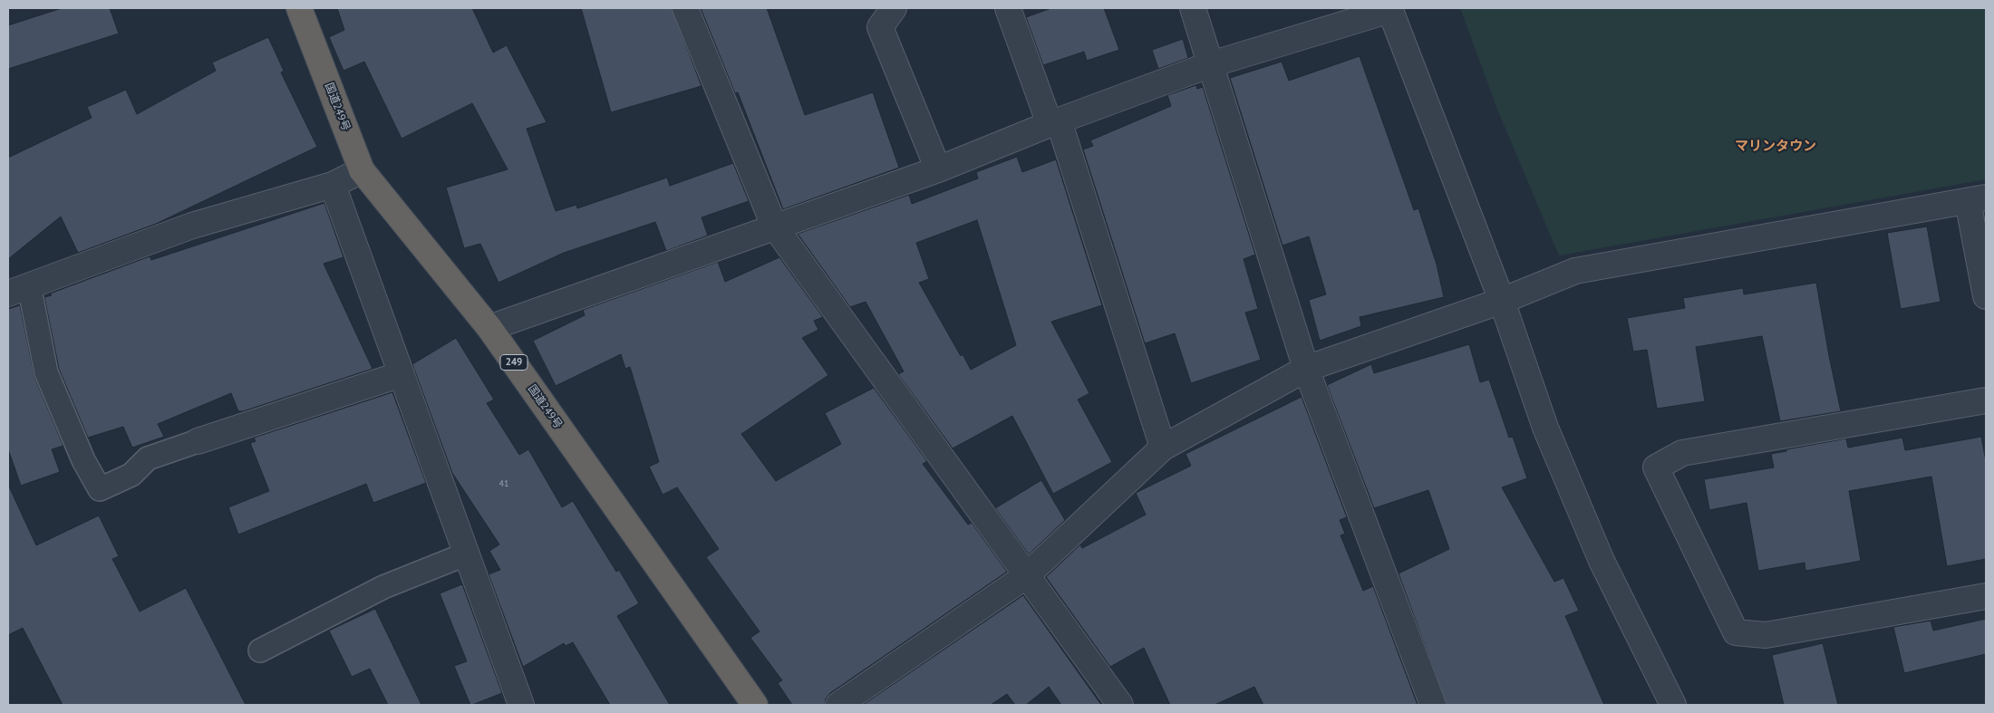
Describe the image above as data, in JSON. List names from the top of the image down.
{
  "streets": {
    "highway": ["国道249号", "249"]
  },
  "districts": ["マリンタウン"],
  "house_numbers": ["41"]
}
